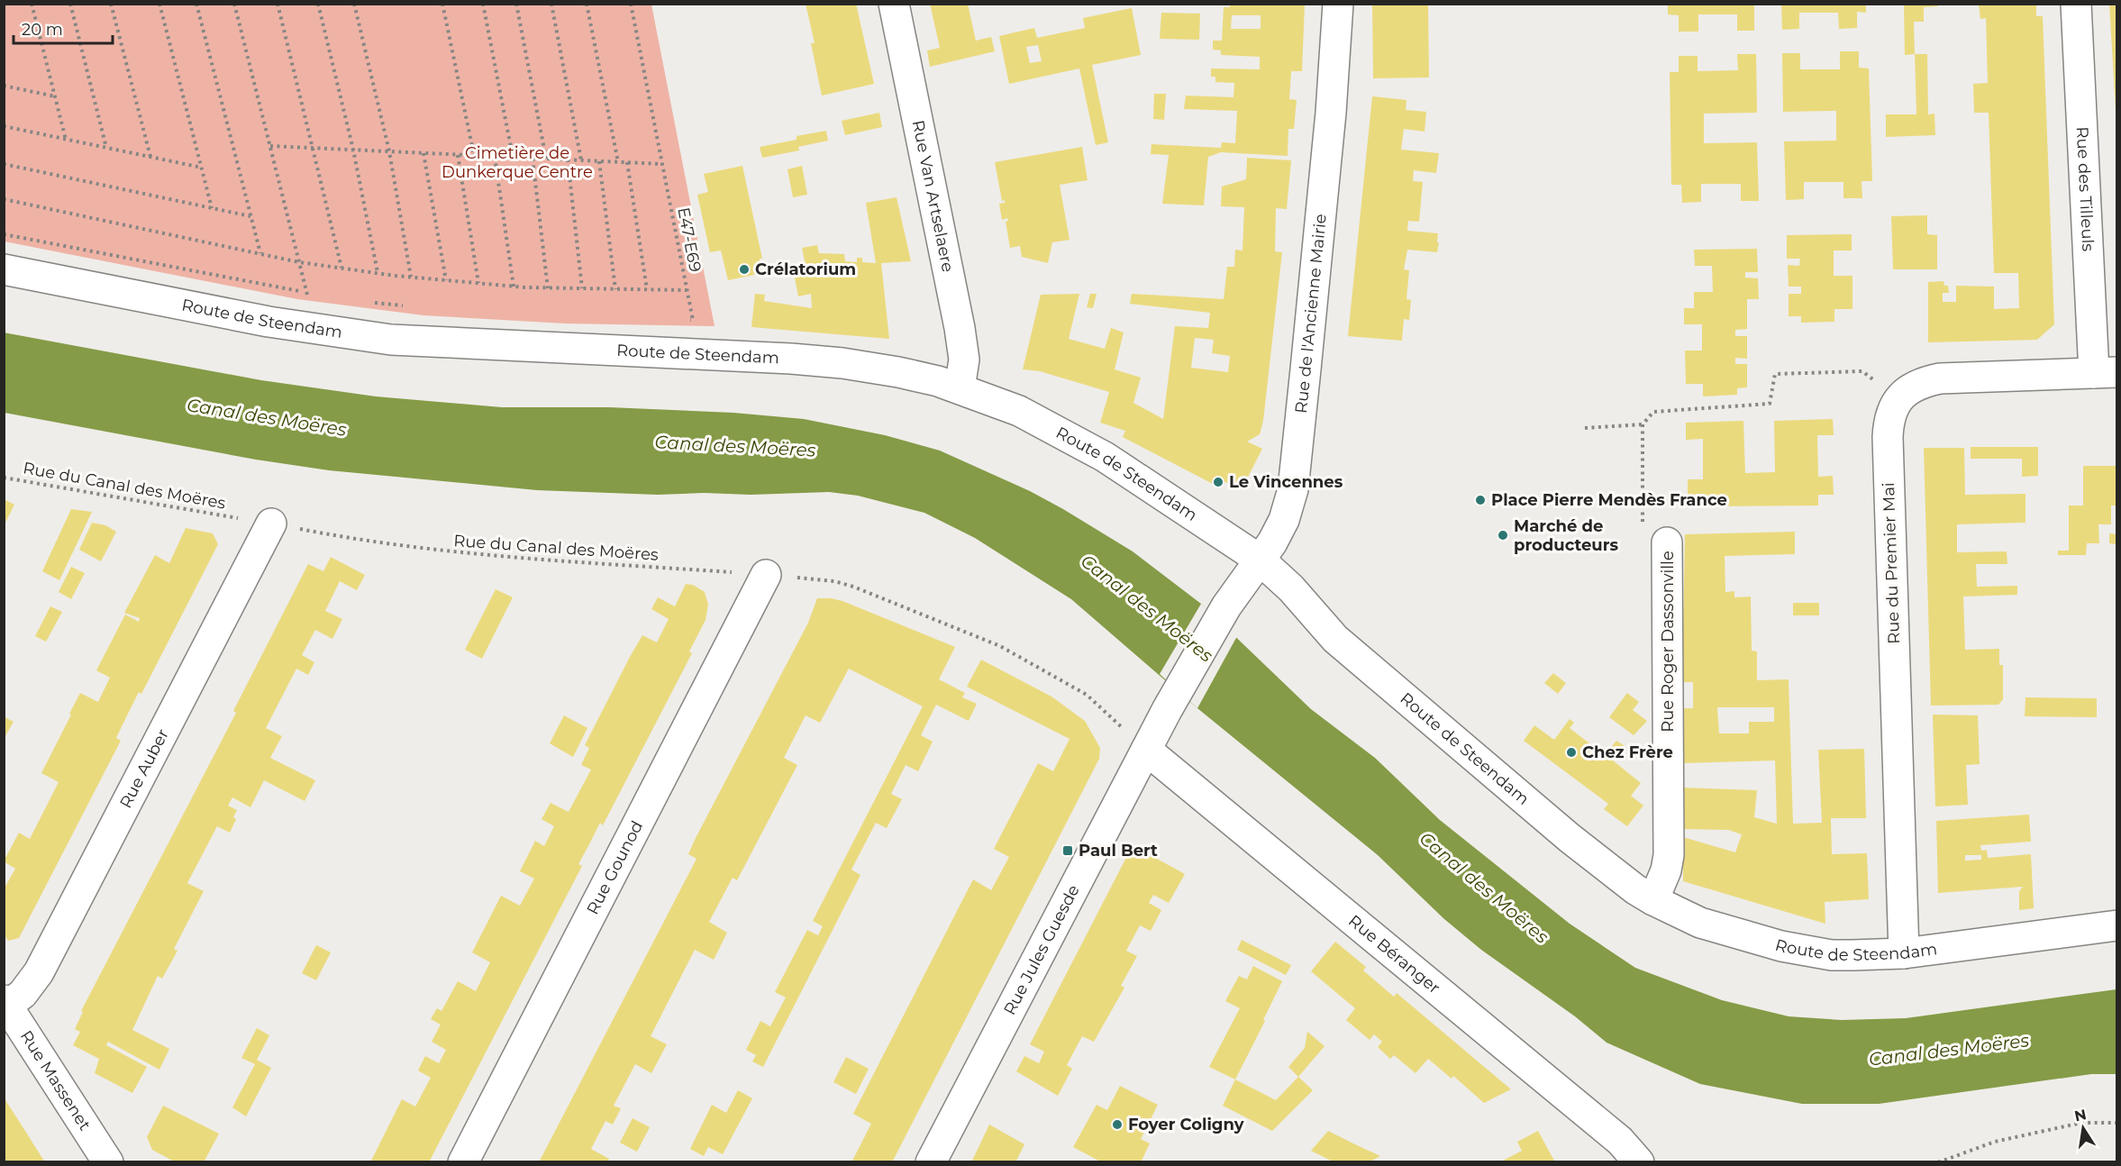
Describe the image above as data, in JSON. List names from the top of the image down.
{
  "streets": {
    "street": [
      "Rue des Tilleuls",
      "Rue Van Artselaere",
      "Rue de l'Ancienne Mairie",
      "Route de Steendam",
      "Rue du Premier Mai",
      "Rue Roger Dassonville",
      "Rue Auber",
      "Rue Gounod",
      "Rue Jules Guesde",
      "Rue Béranger",
      "Rue Massenet"
    ],
    "path": ["E47-E69", "Rue du Canal des Moëres"]
  },
  "crossings": [
    ["Rue Van Artselaere", "Route de Steendam"],
    ["Rue de l'Ancienne Mairie", "Route de Steendam"],
    ["Rue de l'Ancienne Mairie", "Rue Jules Guesde"],
    ["Route de Steendam", "Rue du Premier Mai"],
    ["Route de Steendam", "Rue Roger Dassonville"],
    ["Rue du Canal des Moëres", "Rue Auber"],
    ["Rue du Canal des Moëres", "Rue Gounod"],
    ["Rue du Canal des Moëres", "Rue Jules Guesde"],
    ["Rue du Canal des Moëres", "Rue Béranger"],
    ["Rue Auber", "Rue Massenet"],
    ["Rue Jules Guesde", "Rue Béranger"]
  ],
  "water": ["Canal des Moëres"],
  "parks": ["Cimetière de Dunkerque Centre"],
  "places": {
    "other": [
      "Crélatorium",
      "Le Vincennes",
      "Place Pierre Mendès France",
      "Marché de producteurs",
      "Chez Frère",
      "Foyer Coligny"
    ],
    "transit": ["Paul Bert"]
  },
  "scale_bar": "20 m",
  "north": "top"
}
